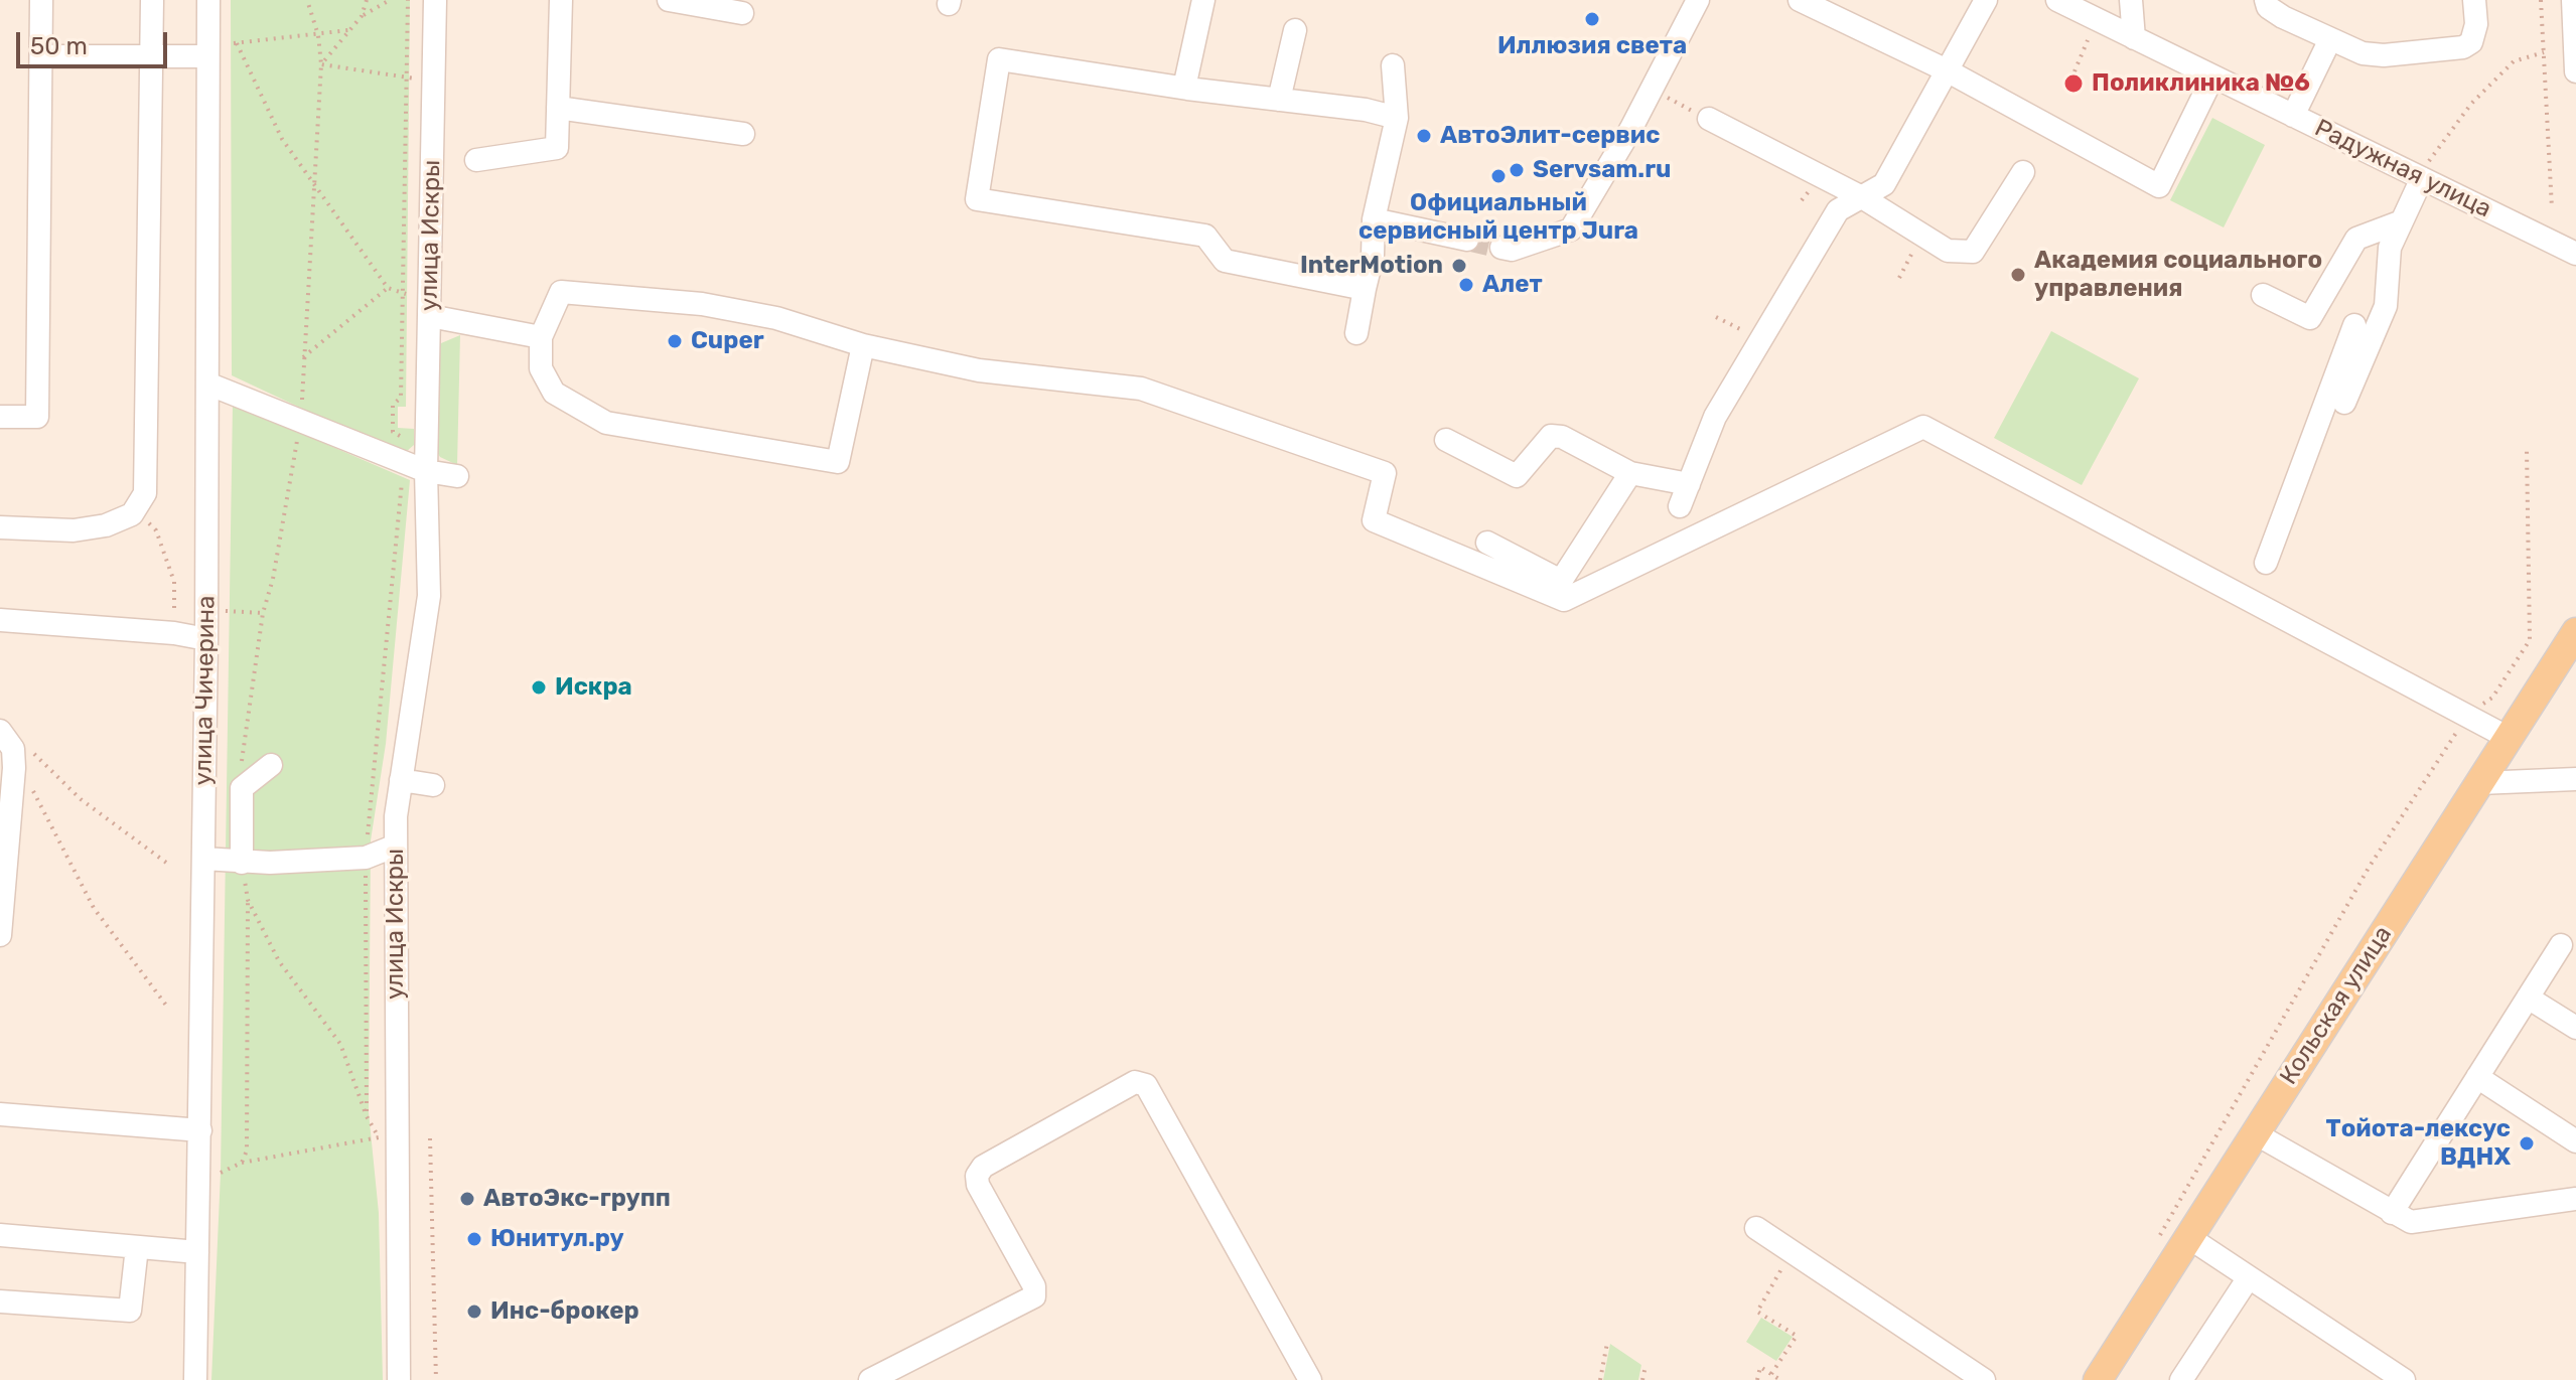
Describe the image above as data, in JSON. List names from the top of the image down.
{
  "streets": {
    "main road": ["Кольская улица"],
    "street": ["Радужная улица", "улица Искры", "улица Чичерина"]
  },
  "places": [
    "Иллюзия света",
    "Поликлиника №6",
    "АвтоЭлит-сервис",
    "Servsam.ru",
    "Официальный сервисный центр Jura",
    "InterMotion",
    "Академия социального управления",
    "Алет",
    "Cuper",
    "Искра",
    "Тойота-лексус ВДНХ",
    "АвтоЭкс-групп",
    "Юнитул.ру",
    "Инс-брокер"
  ],
  "scale_bar": "50 m"
}
